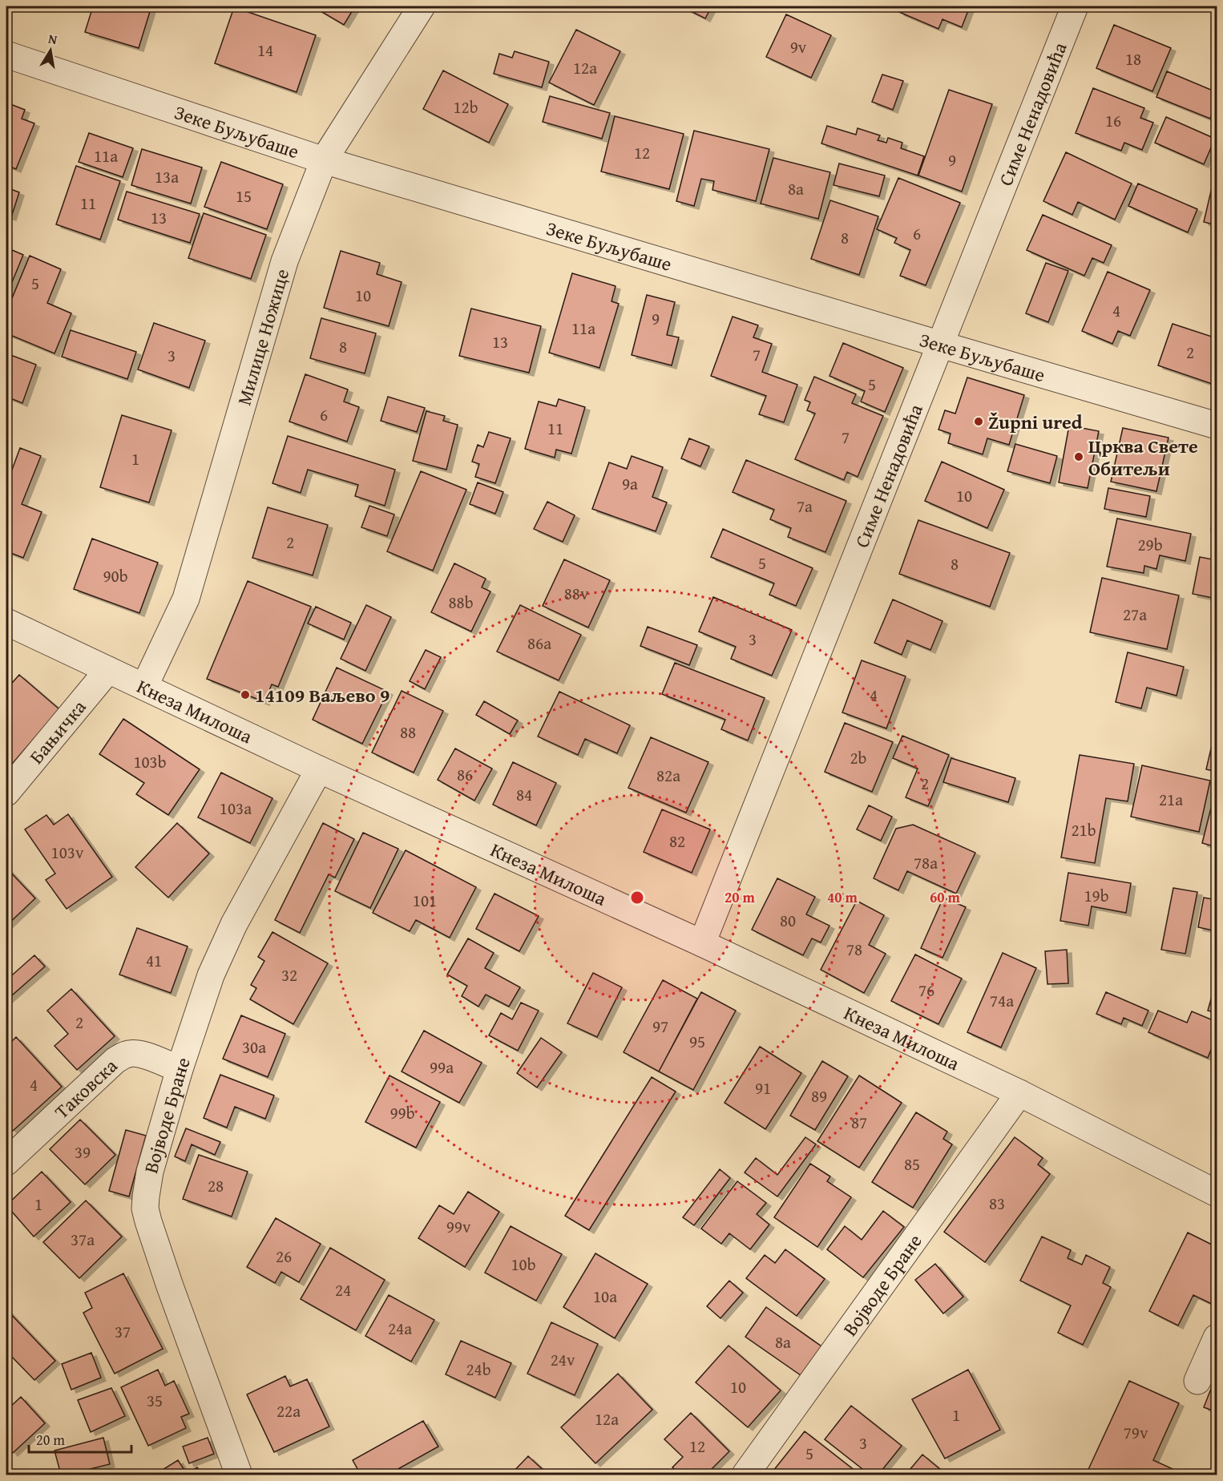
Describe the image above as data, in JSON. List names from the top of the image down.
{
  "streets": {
    "street": [
      "Симе Ненадовића",
      "Зеке Буљубаше",
      "Милице Ножице",
      "Кнеза Милоша",
      "Бањичка",
      "Таковска",
      "Војводе Бране"
    ]
  },
  "crossings": [
    ["Симе Ненадовића", "Зеке Буљубаше"],
    ["Симе Ненадовића", "Кнеза Милоша"],
    ["Зеке Буљубаше", "Милице Ножице"],
    ["Милице Ножице", "Кнеза Милоша"],
    ["Кнеза Милоша", "Бањичка"],
    ["Кнеза Милоша", "Војводе Бране"],
    ["Таковска", "Војводе Бране"]
  ],
  "places": ["Župni ured", "Црква Свете Обитељи", "14109 Ваљево 9"],
  "house_numbers": [
    "9v",
    "14",
    "18",
    "12a",
    "12b",
    "16",
    "12",
    "11a",
    "9",
    "13a",
    "8a",
    "15",
    "11",
    "13",
    "6",
    "8",
    "5",
    "10",
    "4",
    "9",
    "11a",
    "13",
    "8",
    "2",
    "7",
    "3",
    "5",
    "6",
    "11",
    "7",
    "1",
    "9a",
    "10",
    "7a",
    "2",
    "29b",
    "5",
    "8",
    "90b",
    "88v",
    "88b",
    "27a",
    "3",
    "86a",
    "4",
    "88",
    "2b",
    "103b",
    "86",
    "82a",
    "2",
    "84",
    "21a",
    "103a",
    "21b",
    "82",
    "103v",
    "78a",
    "19b",
    "101",
    "80",
    "78",
    "41",
    "32",
    "76",
    "74a",
    "2",
    "97",
    "95",
    "30a",
    "99a",
    "4",
    "91",
    "89",
    "99b",
    "87",
    "39",
    "85",
    "28",
    "83",
    "1",
    "99v",
    "37a",
    "26",
    "10b",
    "24",
    "10a",
    "24a",
    "37",
    "8a",
    "24v",
    "24b",
    "10",
    "35",
    "22a",
    "1",
    "12a",
    "79v",
    "3",
    "12",
    "5"
  ],
  "scale_bar": "20 m",
  "north": "top",
  "rings": ["20 m", "40 m", "60 m"]
}
